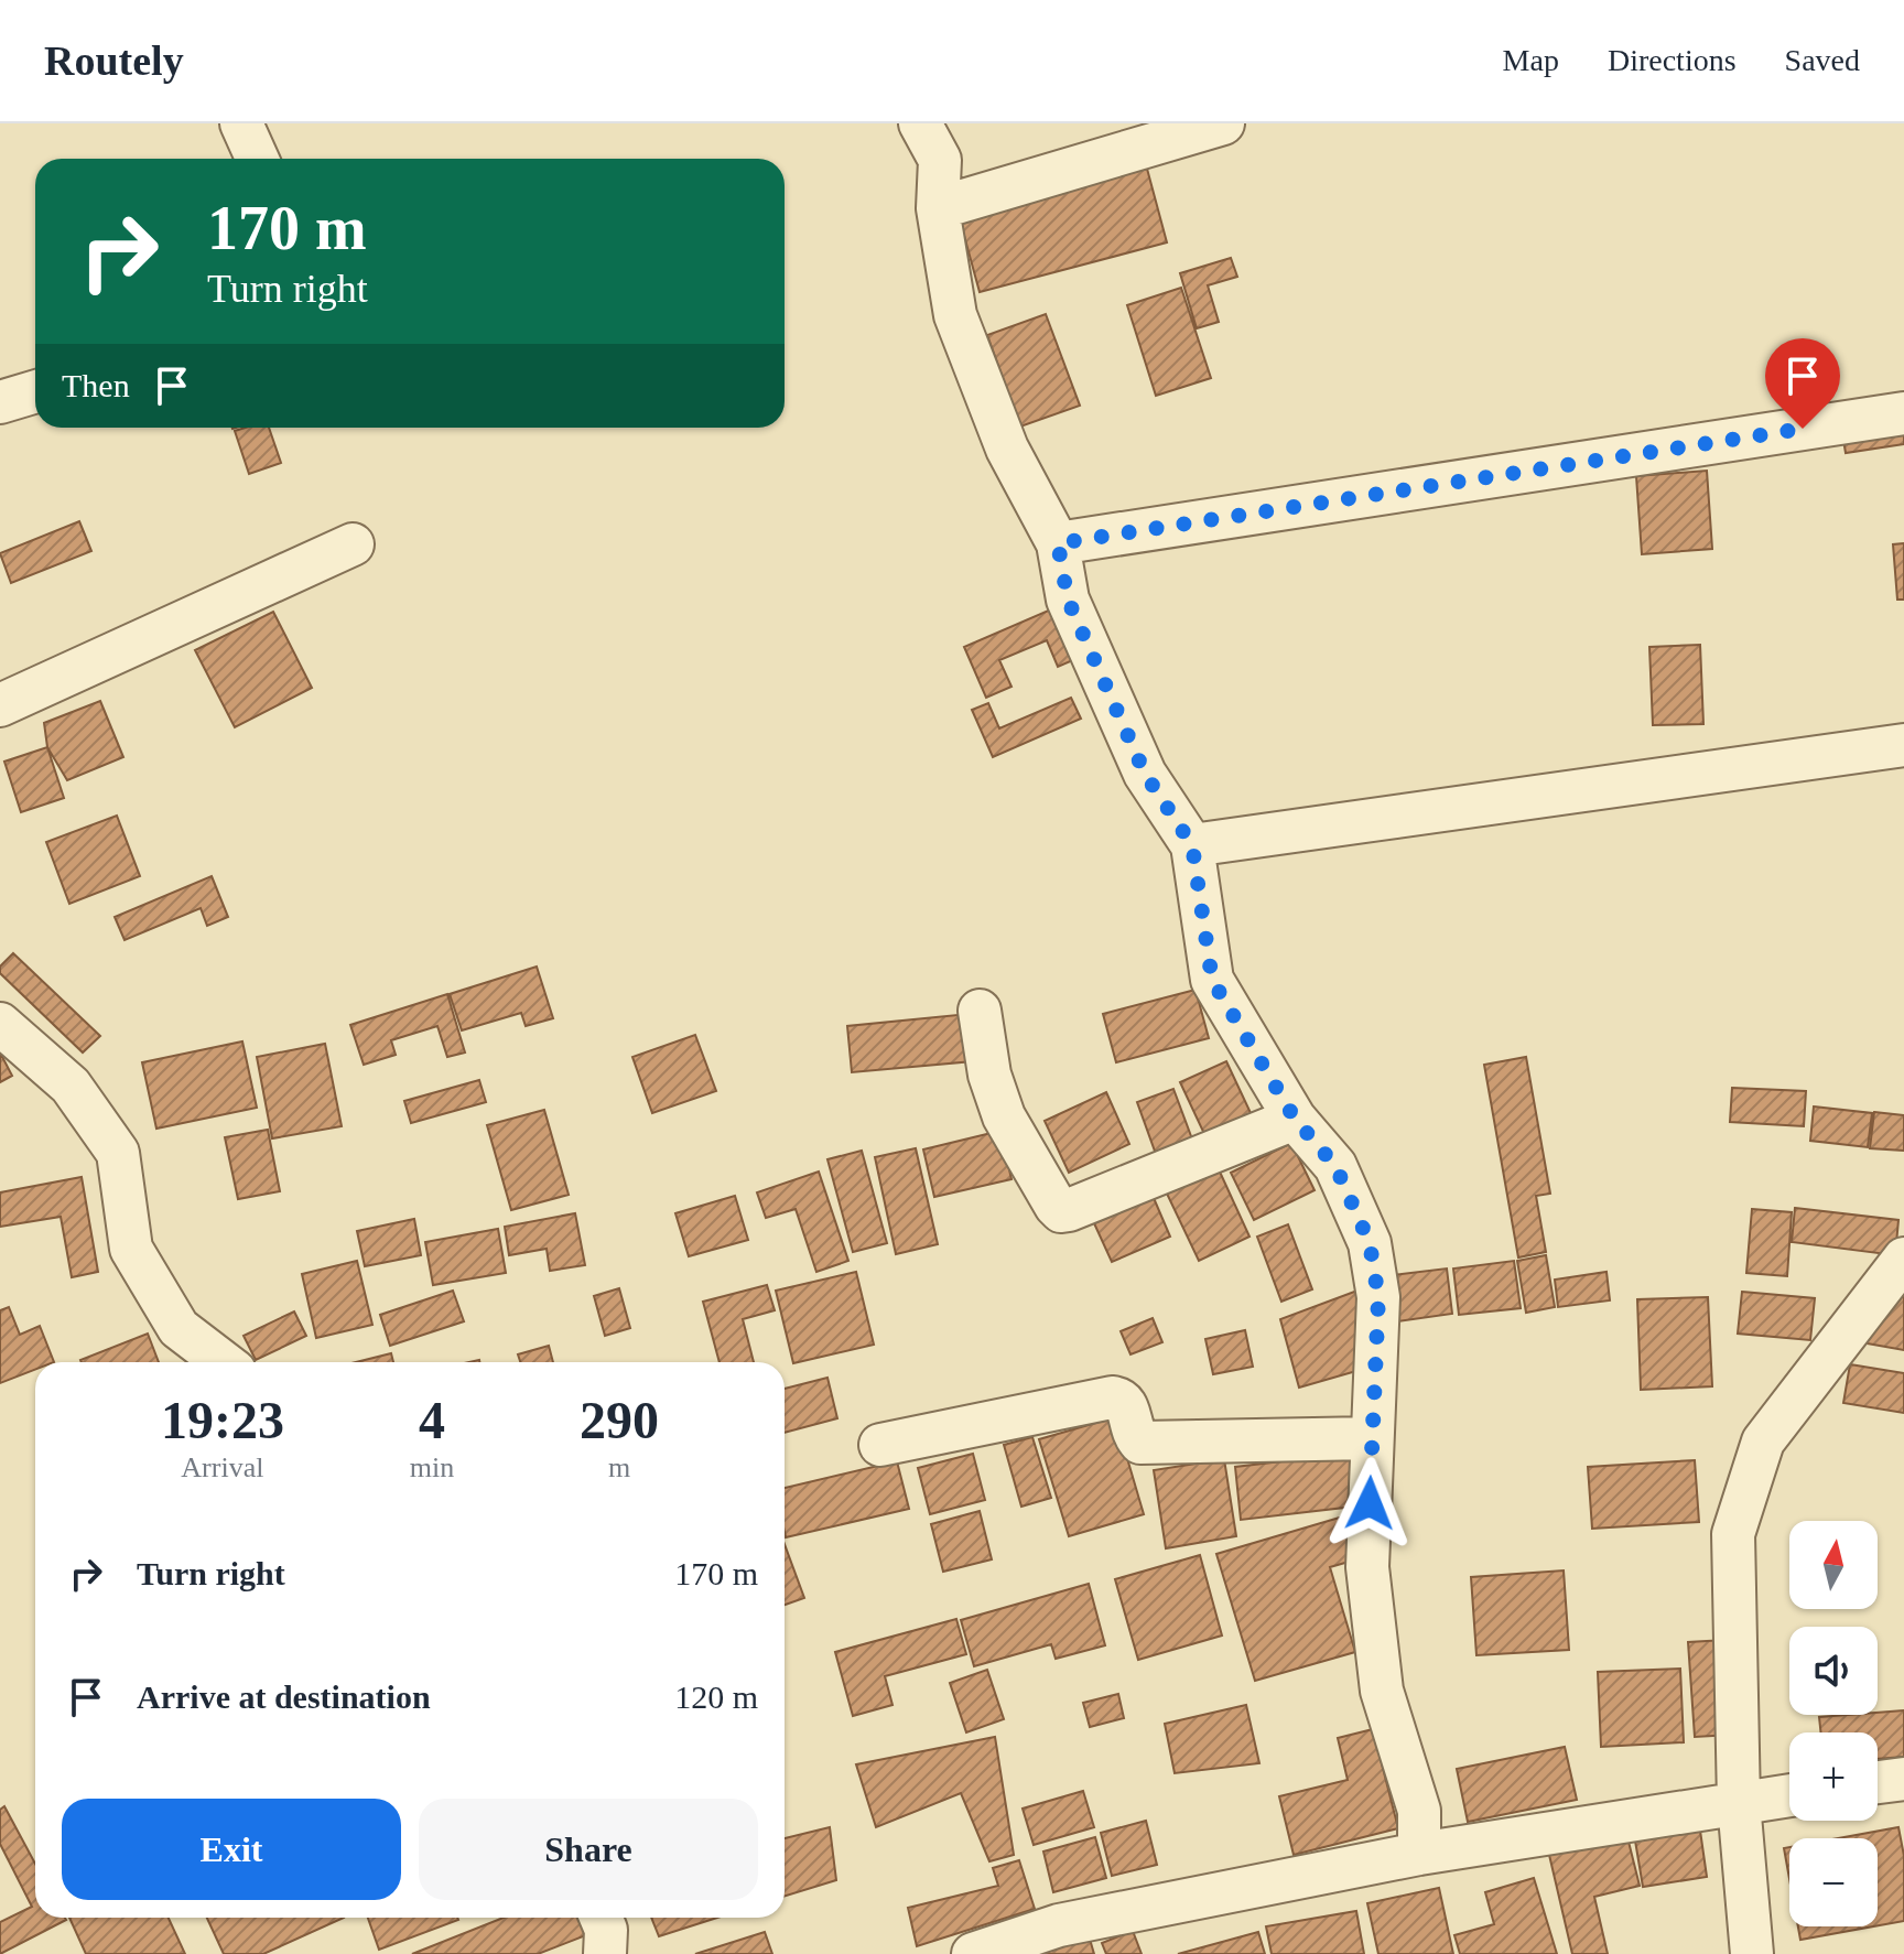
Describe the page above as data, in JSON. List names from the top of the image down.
{
  "north": "top",
  "page": {
    "header": "Routely",
    "nav": ["Map", "Directions", "Saved"],
    "turn": ["170 m", "Turn right"],
    "then": "Then",
    "eta": [
      "19:23",
      "Arrival",
      "4",
      "min",
      "290",
      "m"
    ],
    "list": [
      {
        "name": "Turn right",
        "value": "170 m"
      },
      {
        "name": "Arrive at destination",
        "value": "120 m"
      }
    ],
    "map_buttons": ["+", "−"],
    "buttons": ["Exit", "Share"]
  }
}
